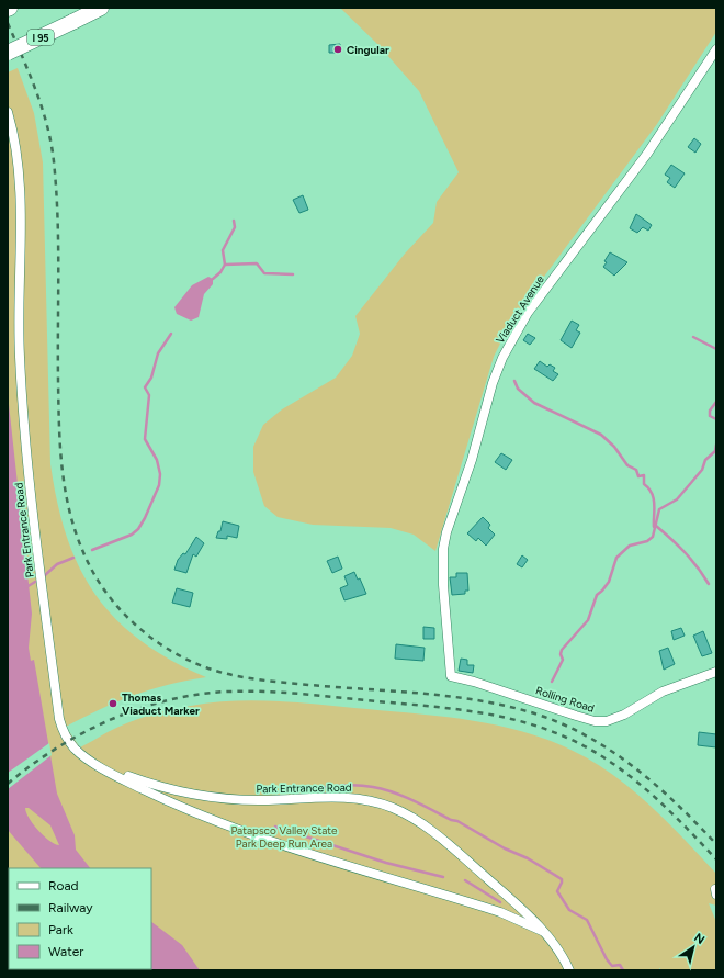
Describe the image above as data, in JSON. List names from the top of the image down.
{
  "streets": {
    "highway": ["I 95"],
    "street": ["Viaduct Avenue", "Park Entrance Road", "Rolling Road"]
  },
  "crossings": [
    ["Viaduct Avenue", "Rolling Road"]
  ],
  "parks": ["Patapsco Valley State Park Deep Run Area"],
  "places": ["Cingular", "Thomas Viaduct Marker"],
  "legend": [
    "Road",
    "Railway",
    "Park",
    "Water"
  ],
  "north": "top right"
}
